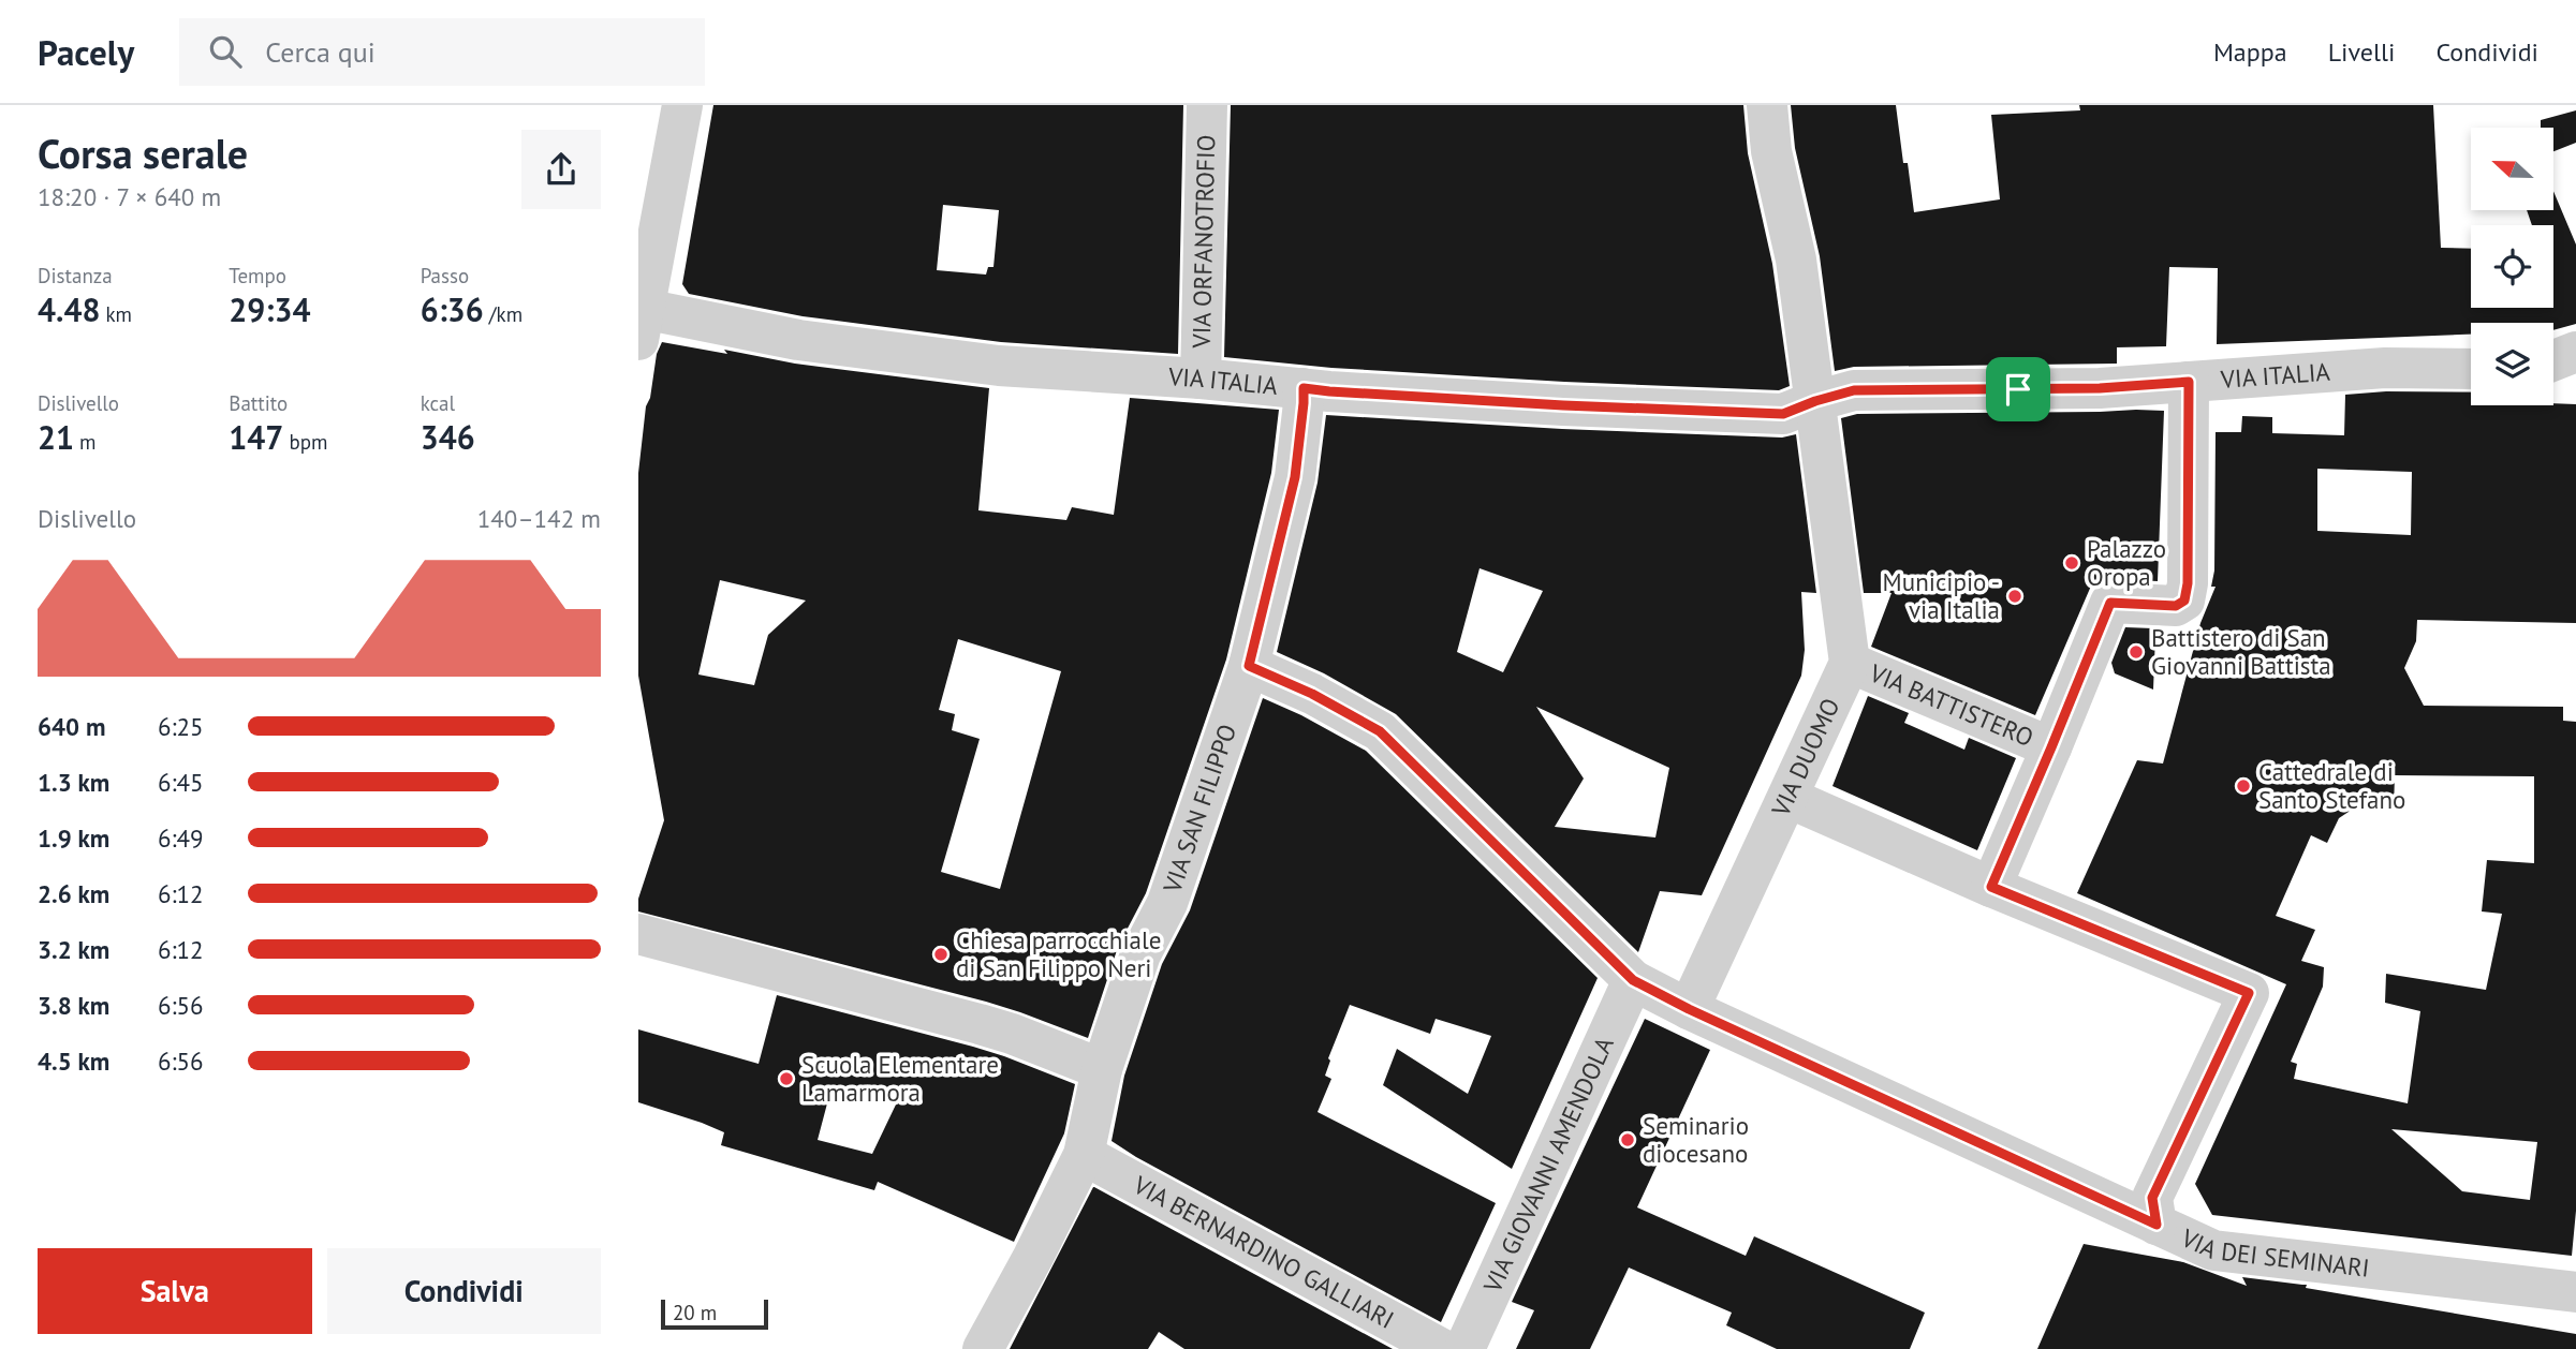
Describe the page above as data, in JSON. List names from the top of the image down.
{
  "streets": {
    "street": [
      "VIA ORFANOTROFIO",
      "VIA ITALIA",
      "VIA BATTISTERO",
      "VIA DUOMO",
      "VIA SAN FILIPPO",
      "VIA GIOVANNI AMENDOLA",
      "VIA DEI SEMINARI",
      "VIA BERNARDINO GALLIARI"
    ]
  },
  "crossings": [
    ["VIA ORFANOTROFIO", "VIA ITALIA"],
    ["VIA ITALIA", "VIA BATTISTERO"],
    ["VIA ITALIA", "VIA SAN FILIPPO"],
    ["VIA BATTISTERO", "VIA DUOMO"],
    ["VIA DUOMO", "VIA DEI SEMINARI"],
    ["VIA SAN FILIPPO", "VIA DEI SEMINARI"],
    ["VIA SAN FILIPPO", "VIA BERNARDINO GALLIARI"],
    ["VIA GIOVANNI AMENDOLA", "VIA DEI SEMINARI"]
  ],
  "places": [
    "Palazzo Oropa",
    "Municipio - via Italia",
    "Battistero di San Giovanni Battista",
    "Cattedrale di Santo Stefano",
    "Chiesa parrocchiale di San Filippo Neri",
    "Scuola Elementare Lamarmora",
    "Seminario diocesano"
  ],
  "scale_bar": "20 m",
  "north": "left",
  "page": {
    "header": "Pacely",
    "search": "Cerca qui",
    "nav": ["Mappa", "Livelli", "Condividi"],
    "heading": ["Corsa serale", "18:20 · 7 × 640 m"],
    "stats": [
      ["Distanza", "4.48 km"],
      ["Tempo", "29:34"],
      ["Passo", "6:36 /km"],
      ["Dislivello", "21 m"],
      ["Battito", "147 bpm"],
      ["kcal", "346"]
    ],
    "chart": ["Dislivello", "140–142 m"],
    "list": [
      {
        "name": "640 m",
        "note": "6:25"
      },
      {
        "name": "1.3 km",
        "note": "6:45"
      },
      {
        "name": "1.9 km",
        "note": "6:49"
      },
      {
        "name": "2.6 km",
        "note": "6:12"
      },
      {
        "name": "3.2 km",
        "note": "6:12"
      },
      {
        "name": "3.8 km",
        "note": "6:56"
      },
      {
        "name": "4.5 km",
        "note": "6:56"
      }
    ],
    "buttons": ["Salva", "Condividi"],
    "scale": "20 m"
  }
}
